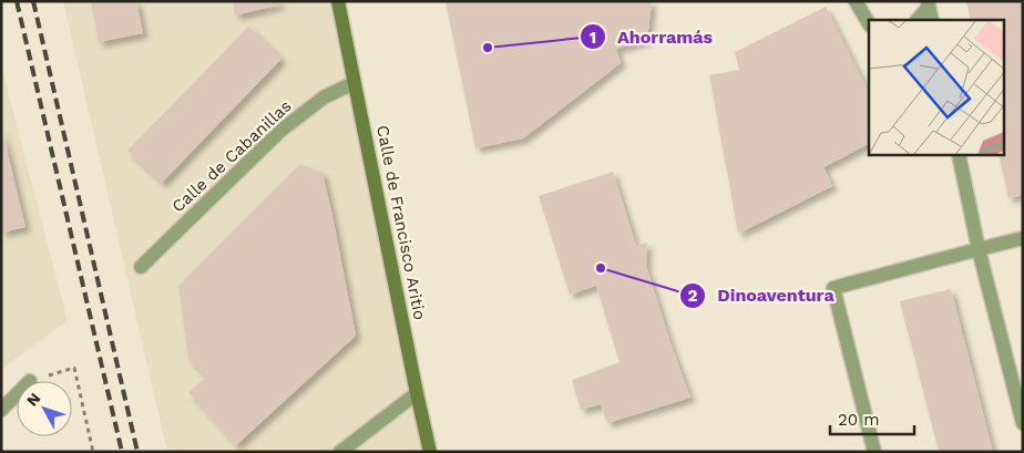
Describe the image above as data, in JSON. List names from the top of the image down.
{
  "streets": {
    "main road": ["Calle de Francisco Aritio"],
    "street": ["Calle de Cabanillas"]
  },
  "crossings": [
    ["Calle de Cabanillas", "Calle de Francisco Aritio"]
  ],
  "places": ["Ahorramás", "Dinoaventura"],
  "scale_bar": "20 m",
  "north": "top left"
}
